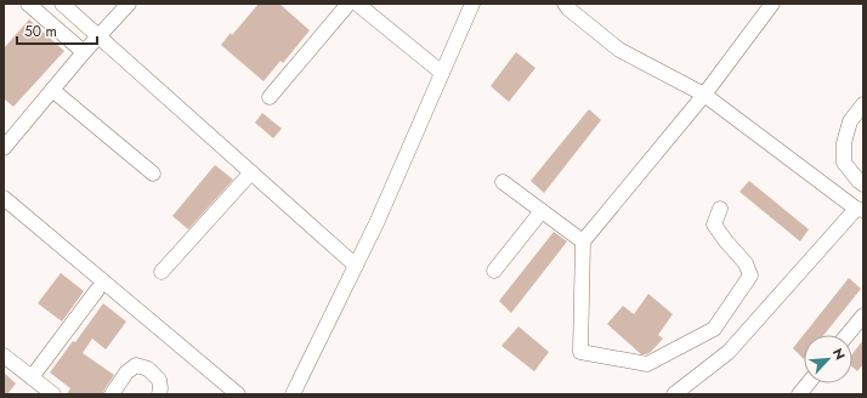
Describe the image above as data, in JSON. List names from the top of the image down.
{
  "scale_bar": "50 m",
  "north": "top right"
}
